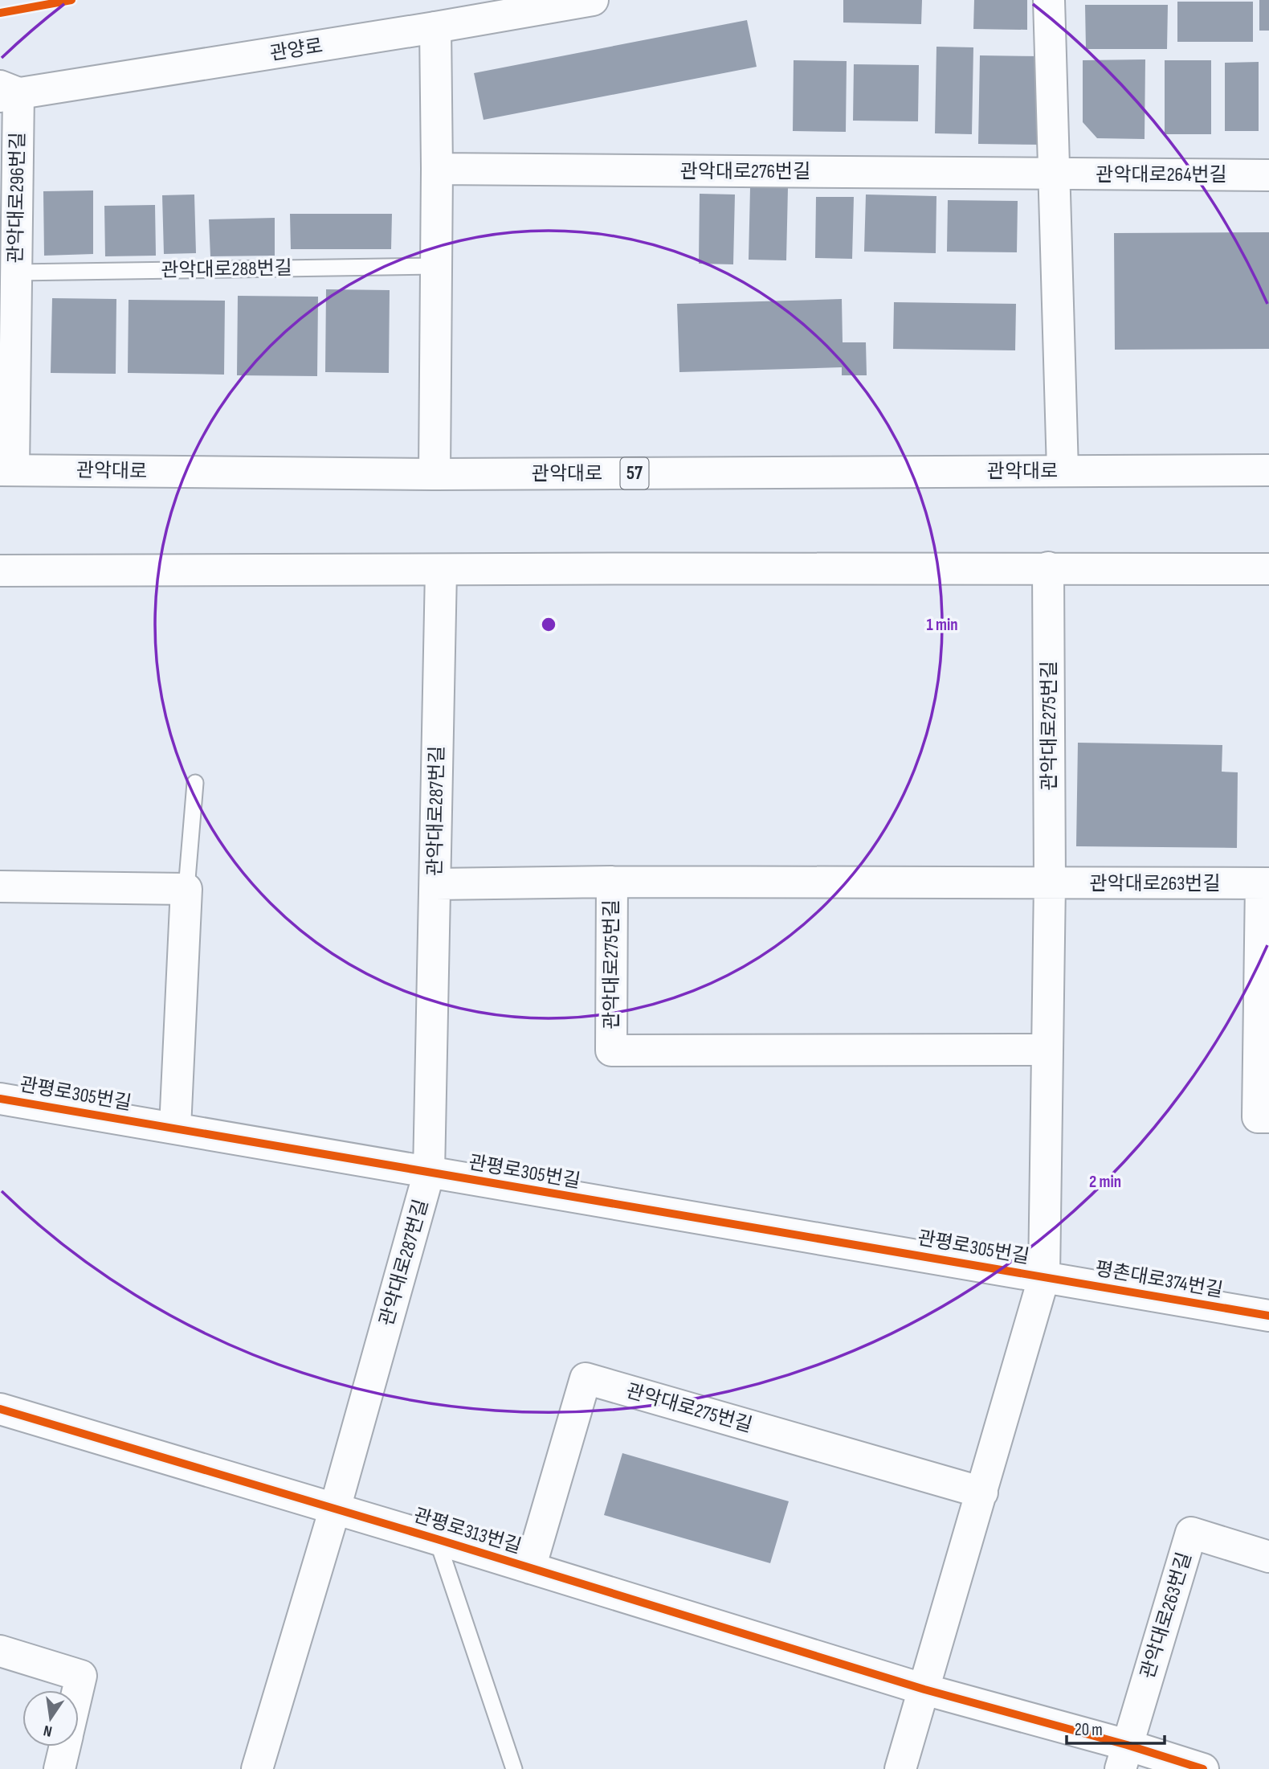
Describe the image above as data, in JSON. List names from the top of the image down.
{
  "streets": {
    "street": [
      "관양로",
      "관악대로276번길",
      "관악대로264번길",
      "관악대로296번길",
      "관악대로",
      "57",
      "관악대로275번길",
      "관악대로287번길",
      "관악대로263번길",
      "관평로305번길",
      "평촌대로374번길",
      "관평로313번길"
    ],
    "lane": ["관악대로288번길"]
  },
  "crossings": [
    ["관양로", "관악대로296번길"],
    ["관악대로276번길", "관악대로264번길"],
    ["관악대로296번길", "관악대로288번길"],
    ["관악대로296번길", "관악대로"],
    ["관악대로275번길", "관악대로287번길"],
    ["관악대로275번길", "관악대로263번길"],
    ["관악대로275번길", "관평로305번길"],
    ["관악대로275번길", "평촌대로374번길"],
    ["관악대로275번길", "관평로313번길"],
    ["관악대로287번길", "관평로305번길"],
    ["관악대로287번길", "관평로313번길"],
    ["관평로305번길", "평촌대로374번길"]
  ],
  "scale_bar": "20 m",
  "north": "bottom",
  "rings": ["1 min", "2 min"]
}
